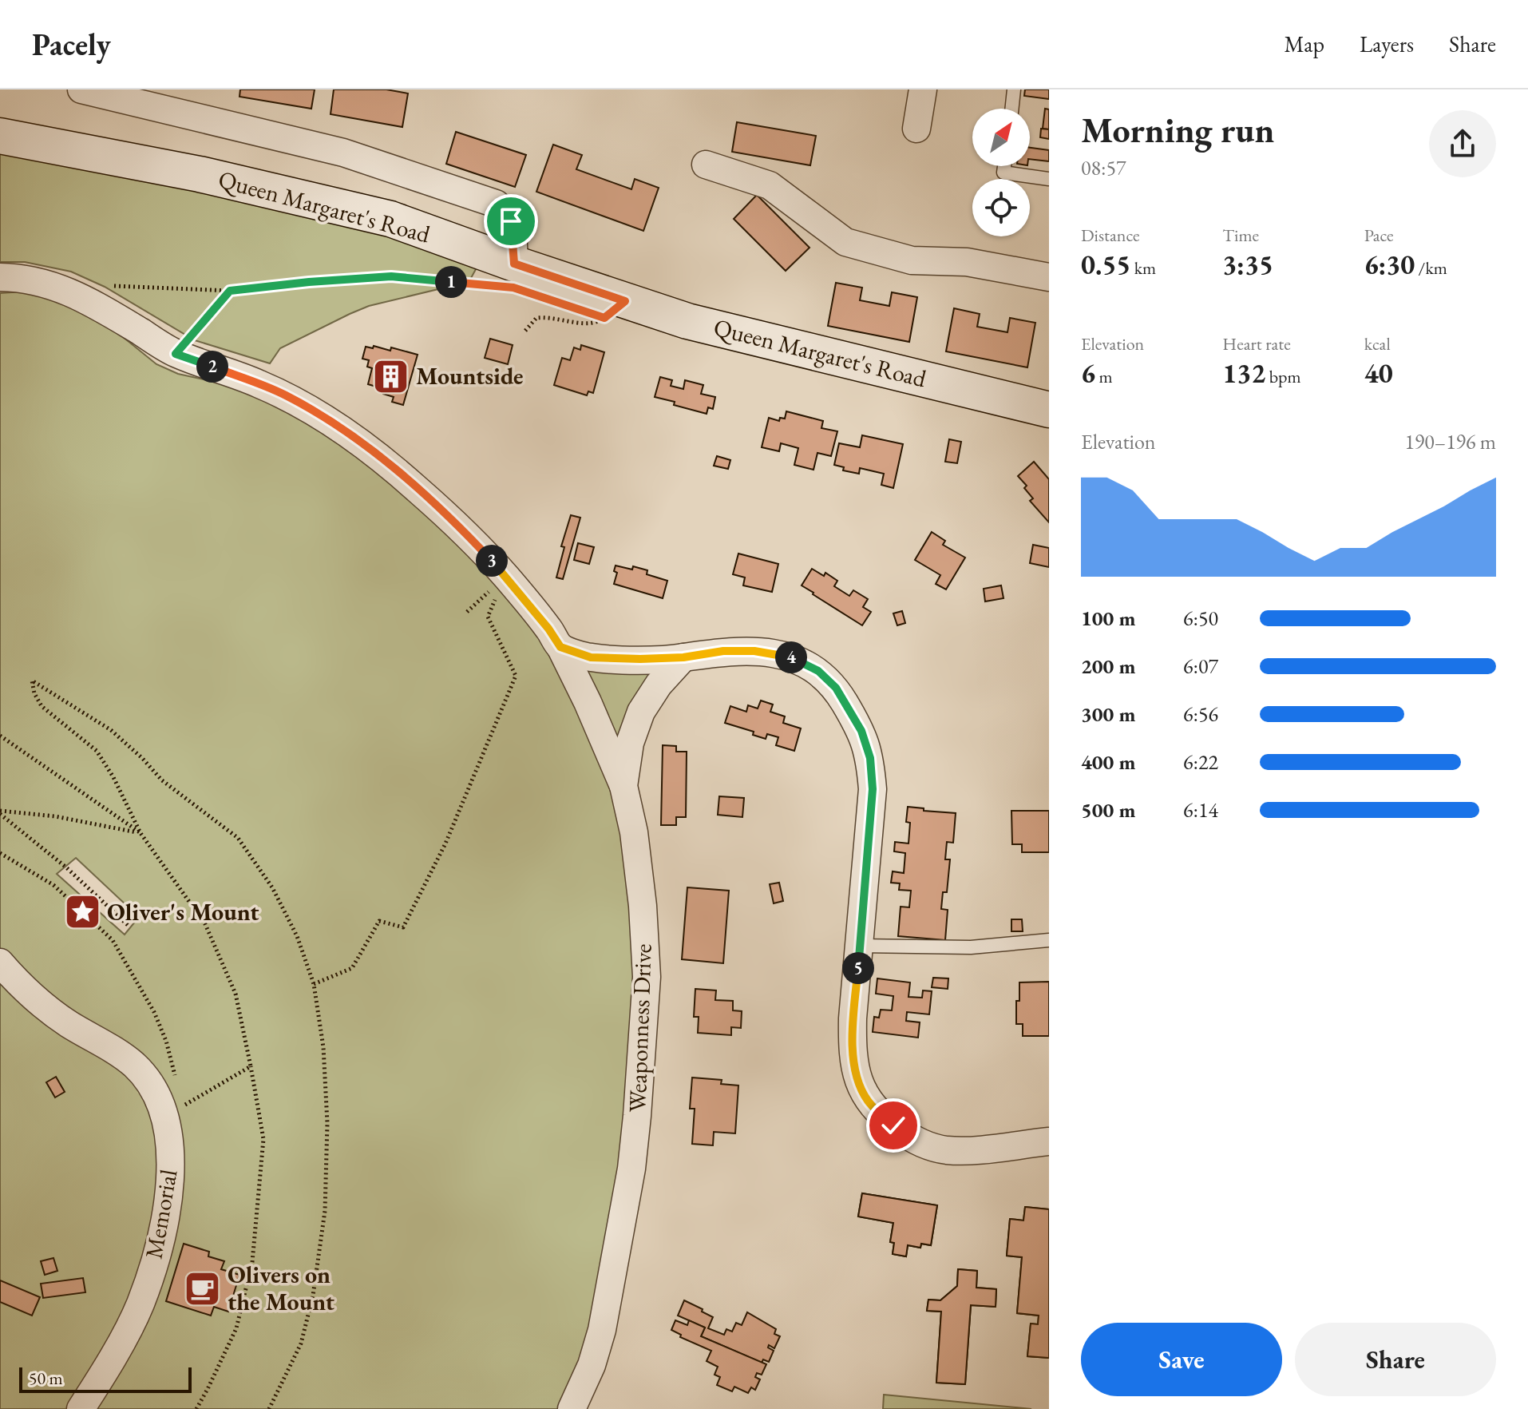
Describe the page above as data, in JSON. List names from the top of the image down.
{
  "streets": {
    "main road": ["Queen Margaret's Road"],
    "street": ["Weaponness Drive", "Memorial"]
  },
  "places": {
    "building": ["Mountside"],
    "place": ["Oliver's Mount"],
    "cafe": ["Olivers on the Mount"]
  },
  "scale_bar": "50 m",
  "north": "top right",
  "page": {
    "header": "Pacely",
    "nav": ["Map", "Layers", "Share"],
    "heading": ["Morning run", "08:57"],
    "stats": [
      ["Distance", "0.55 km"],
      ["Time", "3:35"],
      ["Pace", "6:30 /km"],
      ["Elevation", "6 m"],
      ["Heart rate", "132 bpm"],
      ["kcal", "40"]
    ],
    "pins": [
      "1",
      "2",
      "3",
      "4",
      "5"
    ],
    "chart": ["Elevation", "190–196 m"],
    "list": [
      {
        "name": "100 m",
        "note": "6:50"
      },
      {
        "name": "200 m",
        "note": "6:07"
      },
      {
        "name": "300 m",
        "note": "6:56"
      },
      {
        "name": "400 m",
        "note": "6:22"
      },
      {
        "name": "500 m",
        "note": "6:14"
      }
    ],
    "buttons": ["Save", "Share"],
    "scale": "50 m"
  }
}
